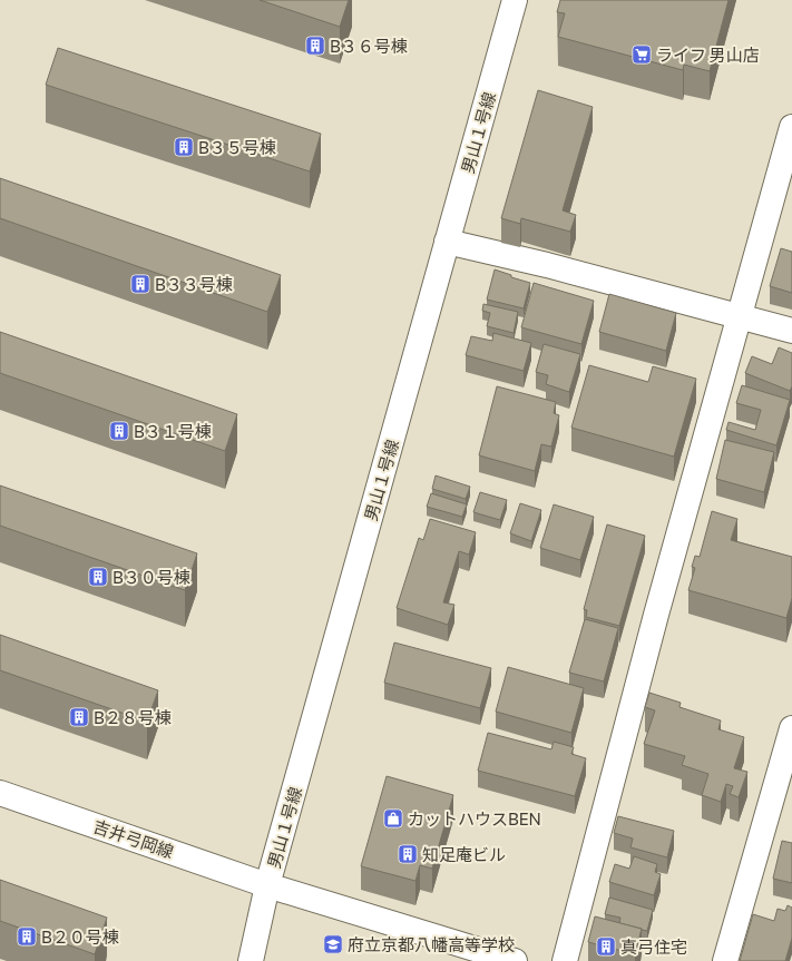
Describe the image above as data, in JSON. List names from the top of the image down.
{
  "streets": {
    "street": ["男山１号線", "吉井弓岡線"]
  },
  "crossings": [
    ["男山１号線", "吉井弓岡線"]
  ],
  "places": {
    "building": [
      "B３６号棟",
      "B３５号棟",
      "B３３号棟",
      "B３１号棟",
      "B３０号棟",
      "B２８号棟",
      "知足庵ビル",
      "B２０号棟",
      "真弓住宅"
    ],
    "supermarket": ["ライフ 男山店"],
    "shop": ["カットハウスBEN"],
    "school or university": ["府立京都八幡高等学校"]
  }
}
